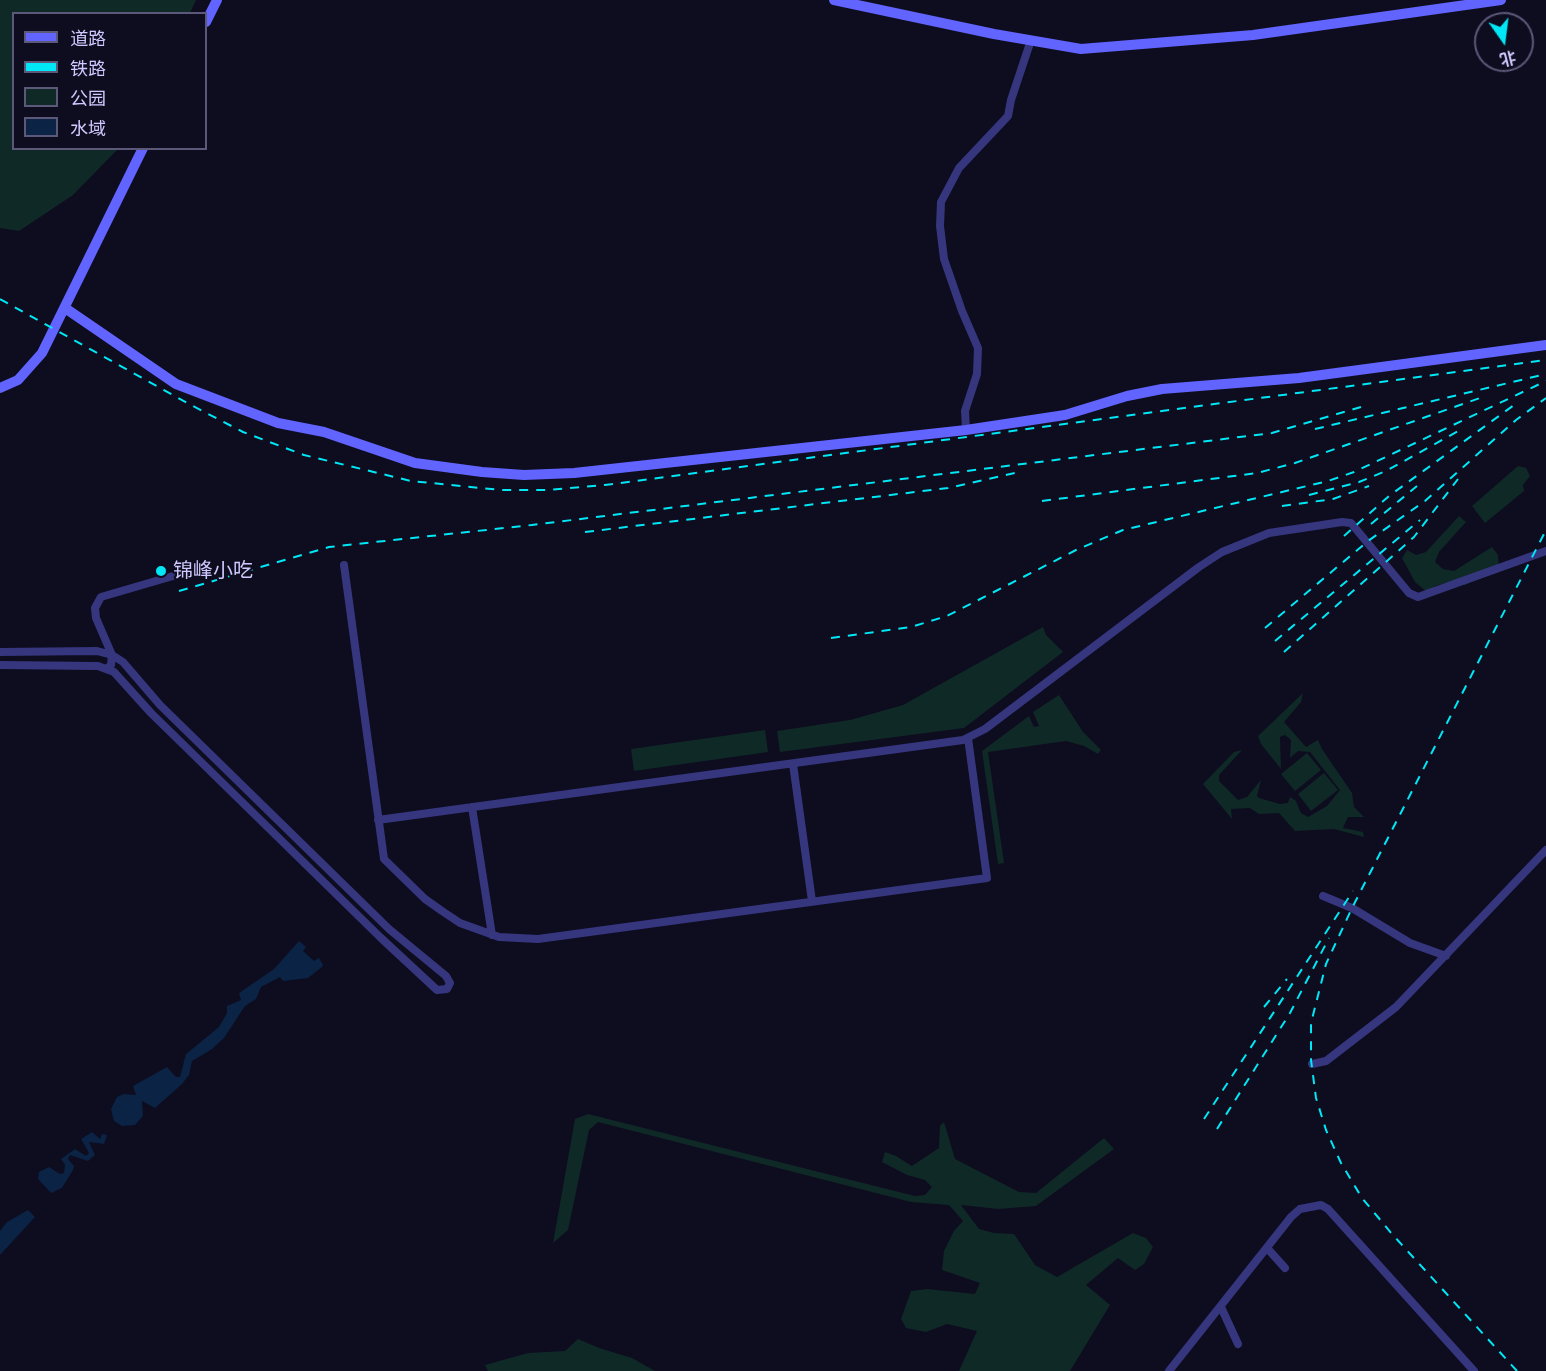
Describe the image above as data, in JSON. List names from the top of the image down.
{
  "places": ["锦峰小吃"],
  "legend": [
    "道路",
    "铁路",
    "公园",
    "水域"
  ],
  "north": "bottom"
}
